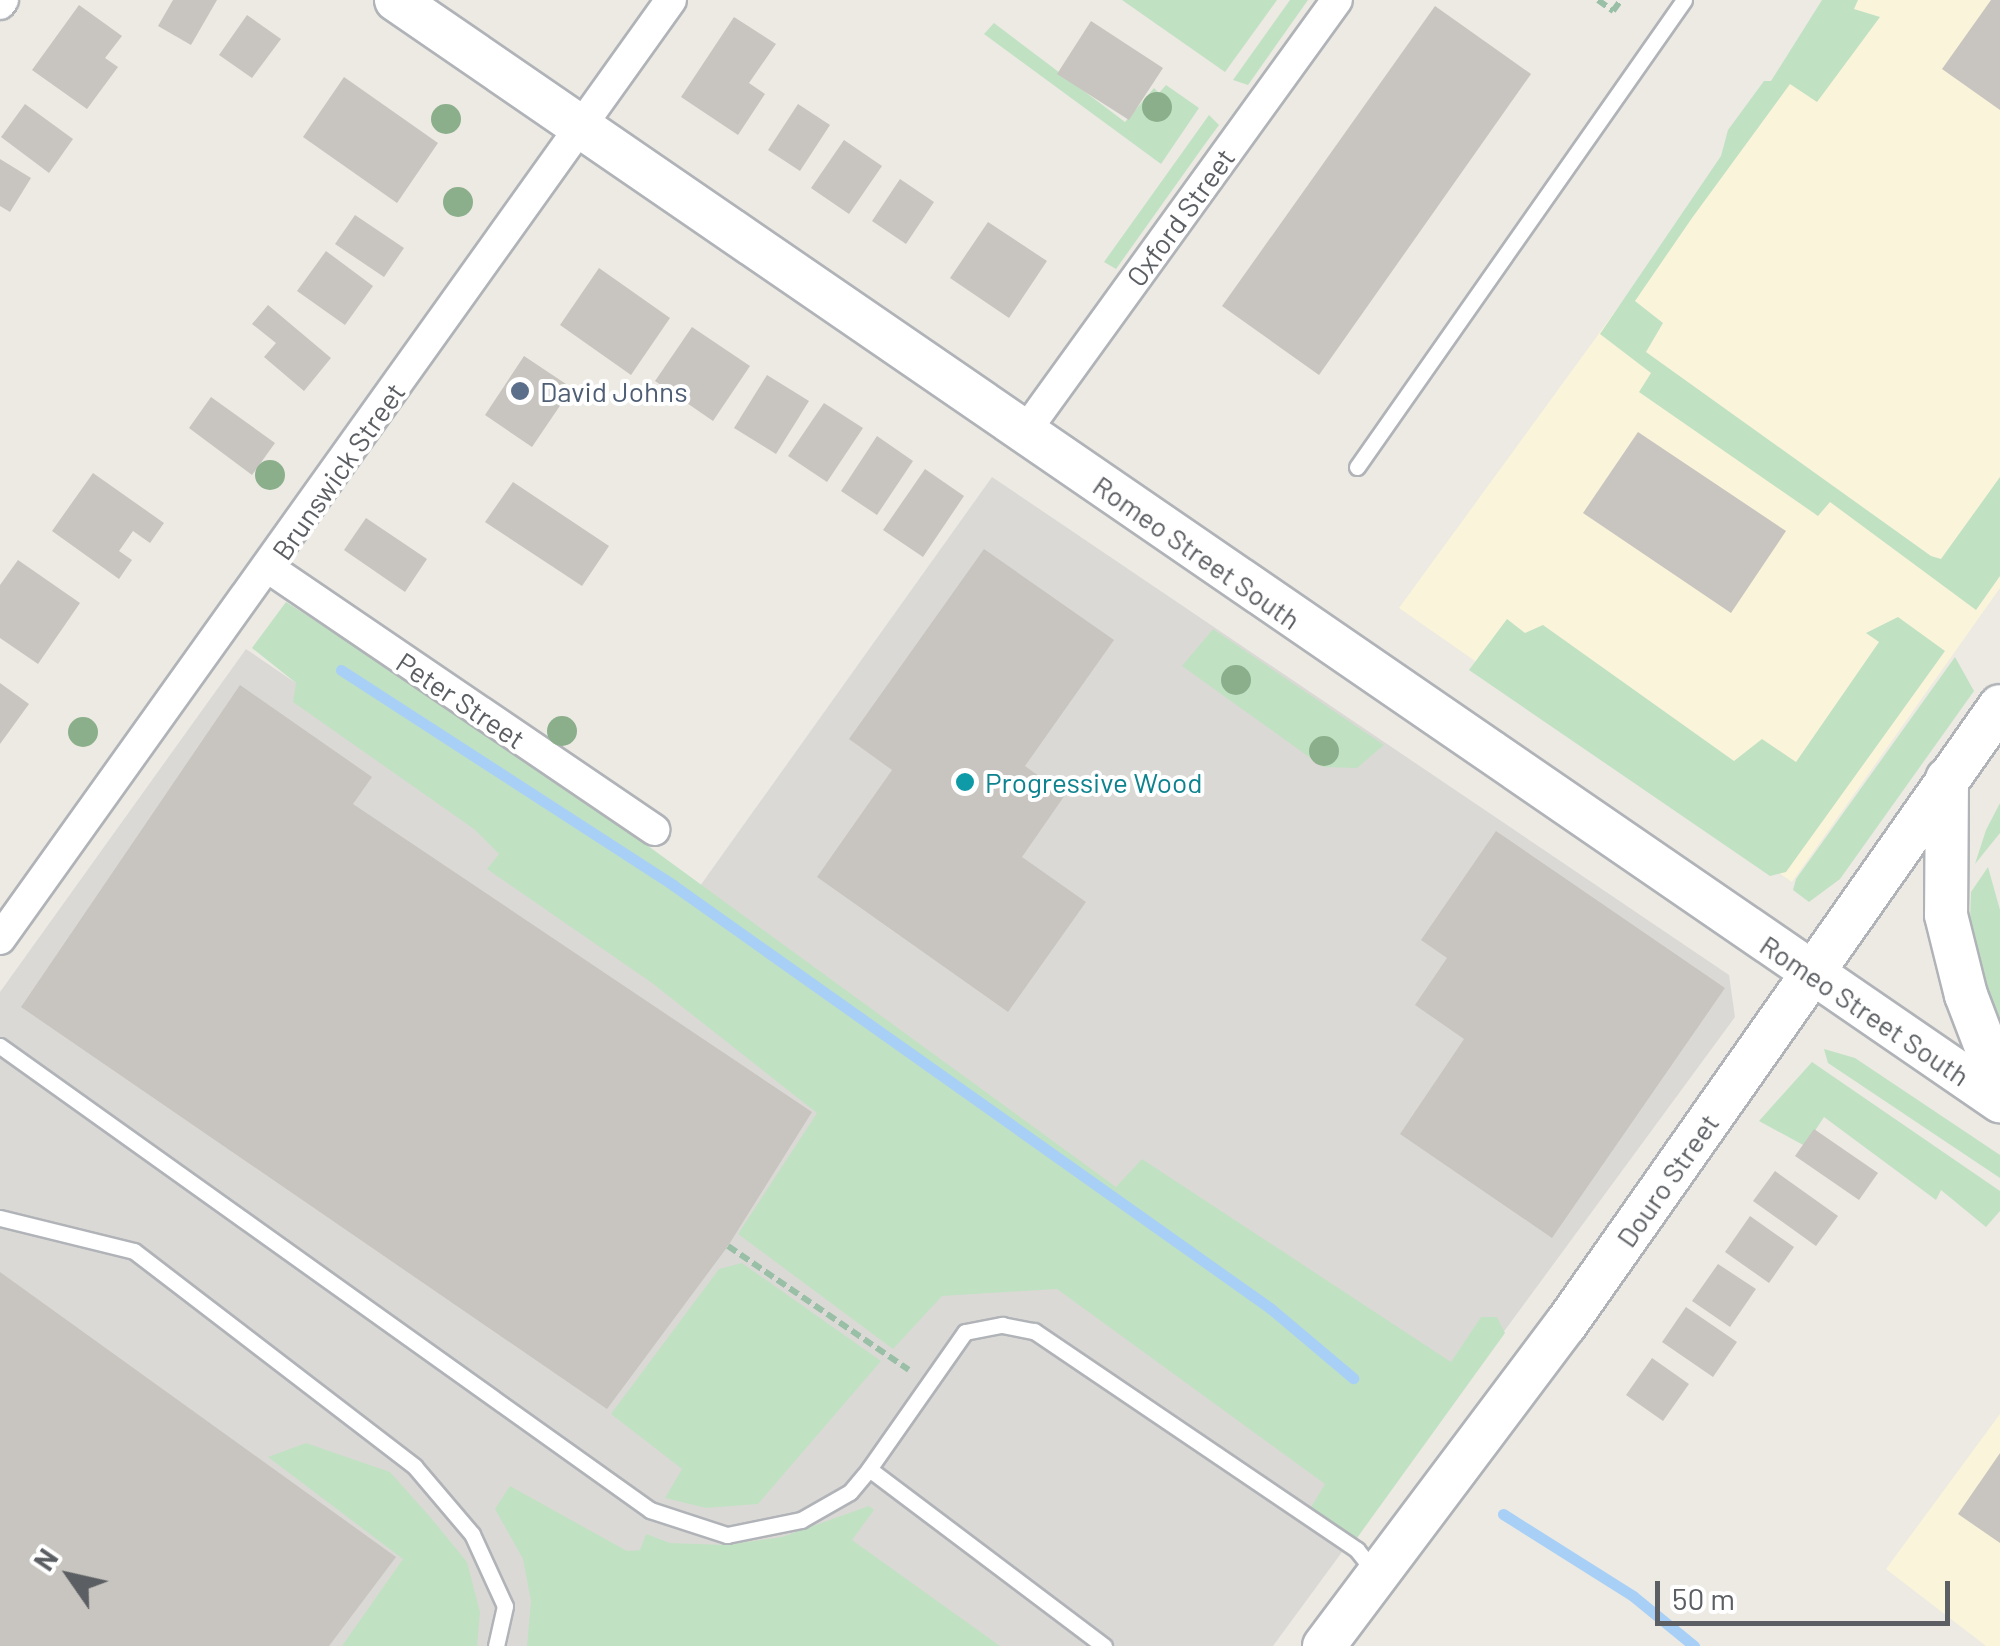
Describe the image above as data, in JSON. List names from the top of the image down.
{
  "streets": {
    "main road": ["Romeo Street South", "Douro Street"],
    "street": ["Oxford Street", "Brunswick Street", "Peter Street"]
  },
  "crossings": [
    ["Oxford Street", "Romeo Street South"],
    ["Brunswick Street", "Romeo Street South"],
    ["Brunswick Street", "Peter Street"],
    ["Romeo Street South", "Douro Street"]
  ],
  "places": ["David Johns", "Progressive Wood"],
  "scale_bar": "50 m",
  "north": "top left"
}
